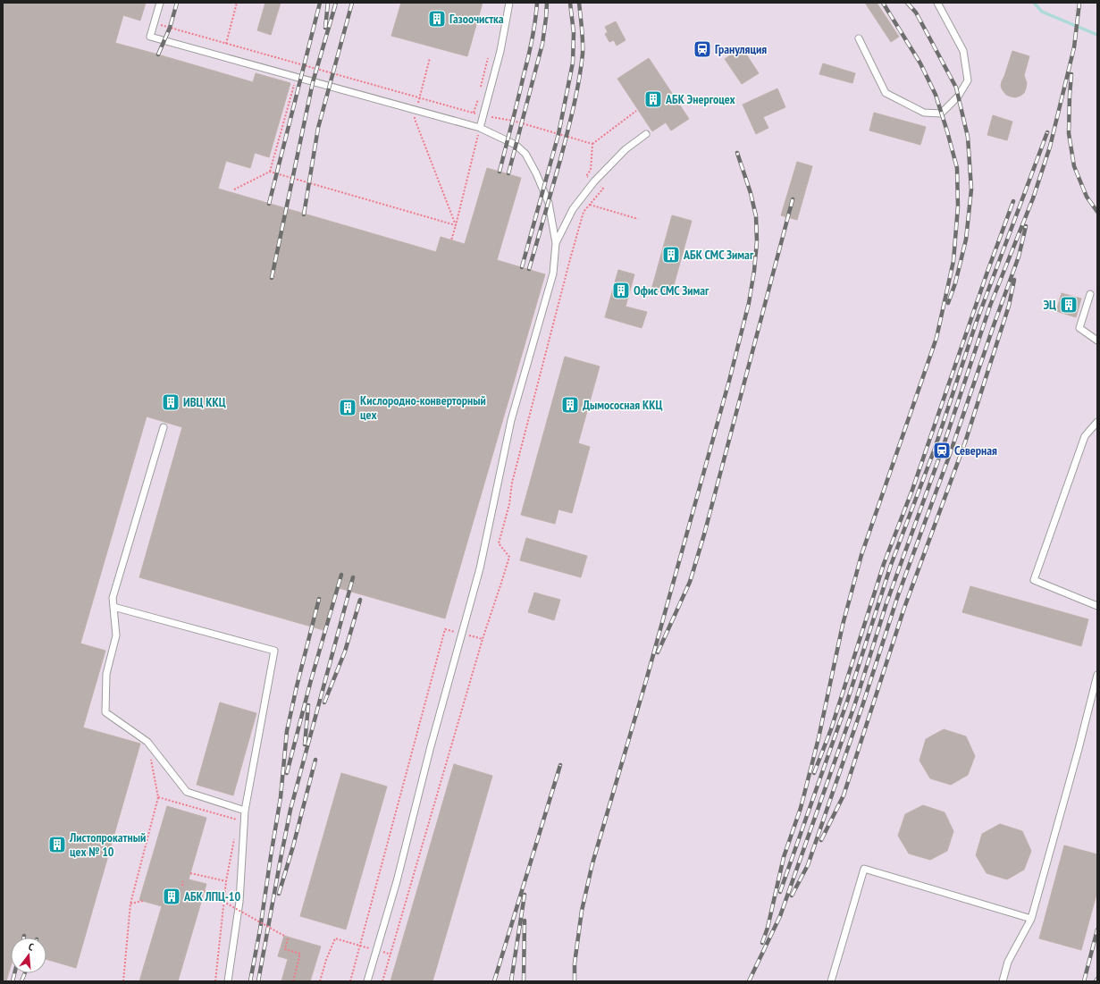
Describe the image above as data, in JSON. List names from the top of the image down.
{
  "places": {
    "building": [
      "Газоочистка",
      "АБК Энергоцех",
      "АБК СМС Зимаг",
      "Офис СМС Зимаг",
      "ЭЦ",
      "ИВЦ ККЦ",
      "Дымососная ККЦ",
      "Кислородно-конверторный цех",
      "Листопрокатный цех № 10",
      "АБК ЛПЦ-10"
    ],
    "station": ["Грануляция", "Северная"]
  },
  "north": "top"
}
